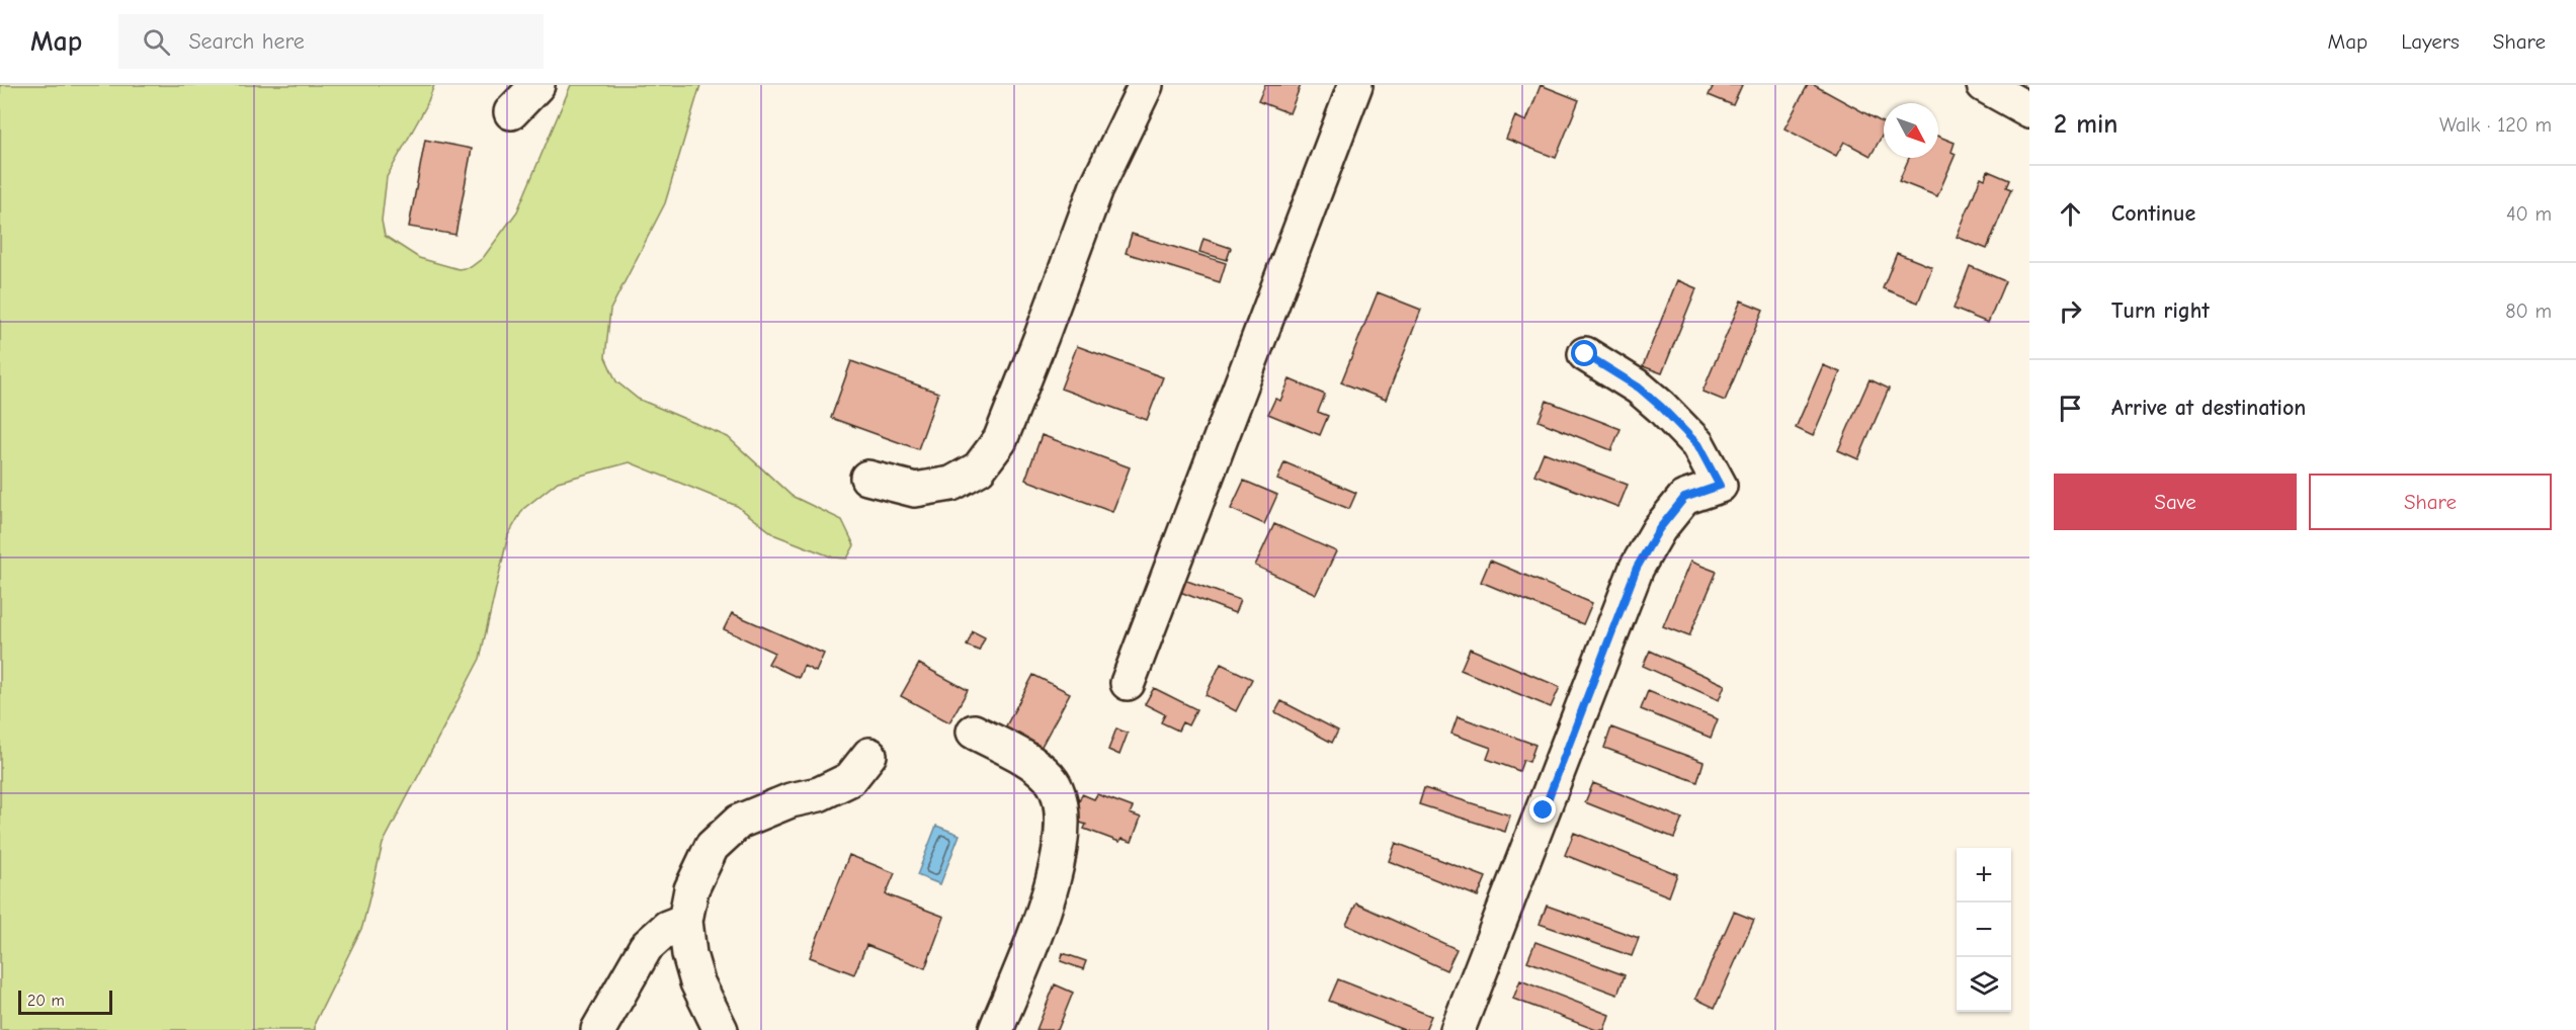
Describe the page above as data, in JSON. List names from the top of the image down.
{
  "scale_bar": "20 m",
  "north": "bottom right",
  "page": {
    "header": "Map",
    "search": "Search here",
    "nav": ["Map", "Layers", "Share"],
    "heading": ["2 min", "Walk · 120 m"],
    "list": [
      ["Continue", "40 m"],
      ["Turn right", "80 m"],
      "Arrive at destination"
    ],
    "buttons": ["Save", "Share"],
    "map_buttons": ["+", "−"],
    "scale": "20 m"
  }
}
